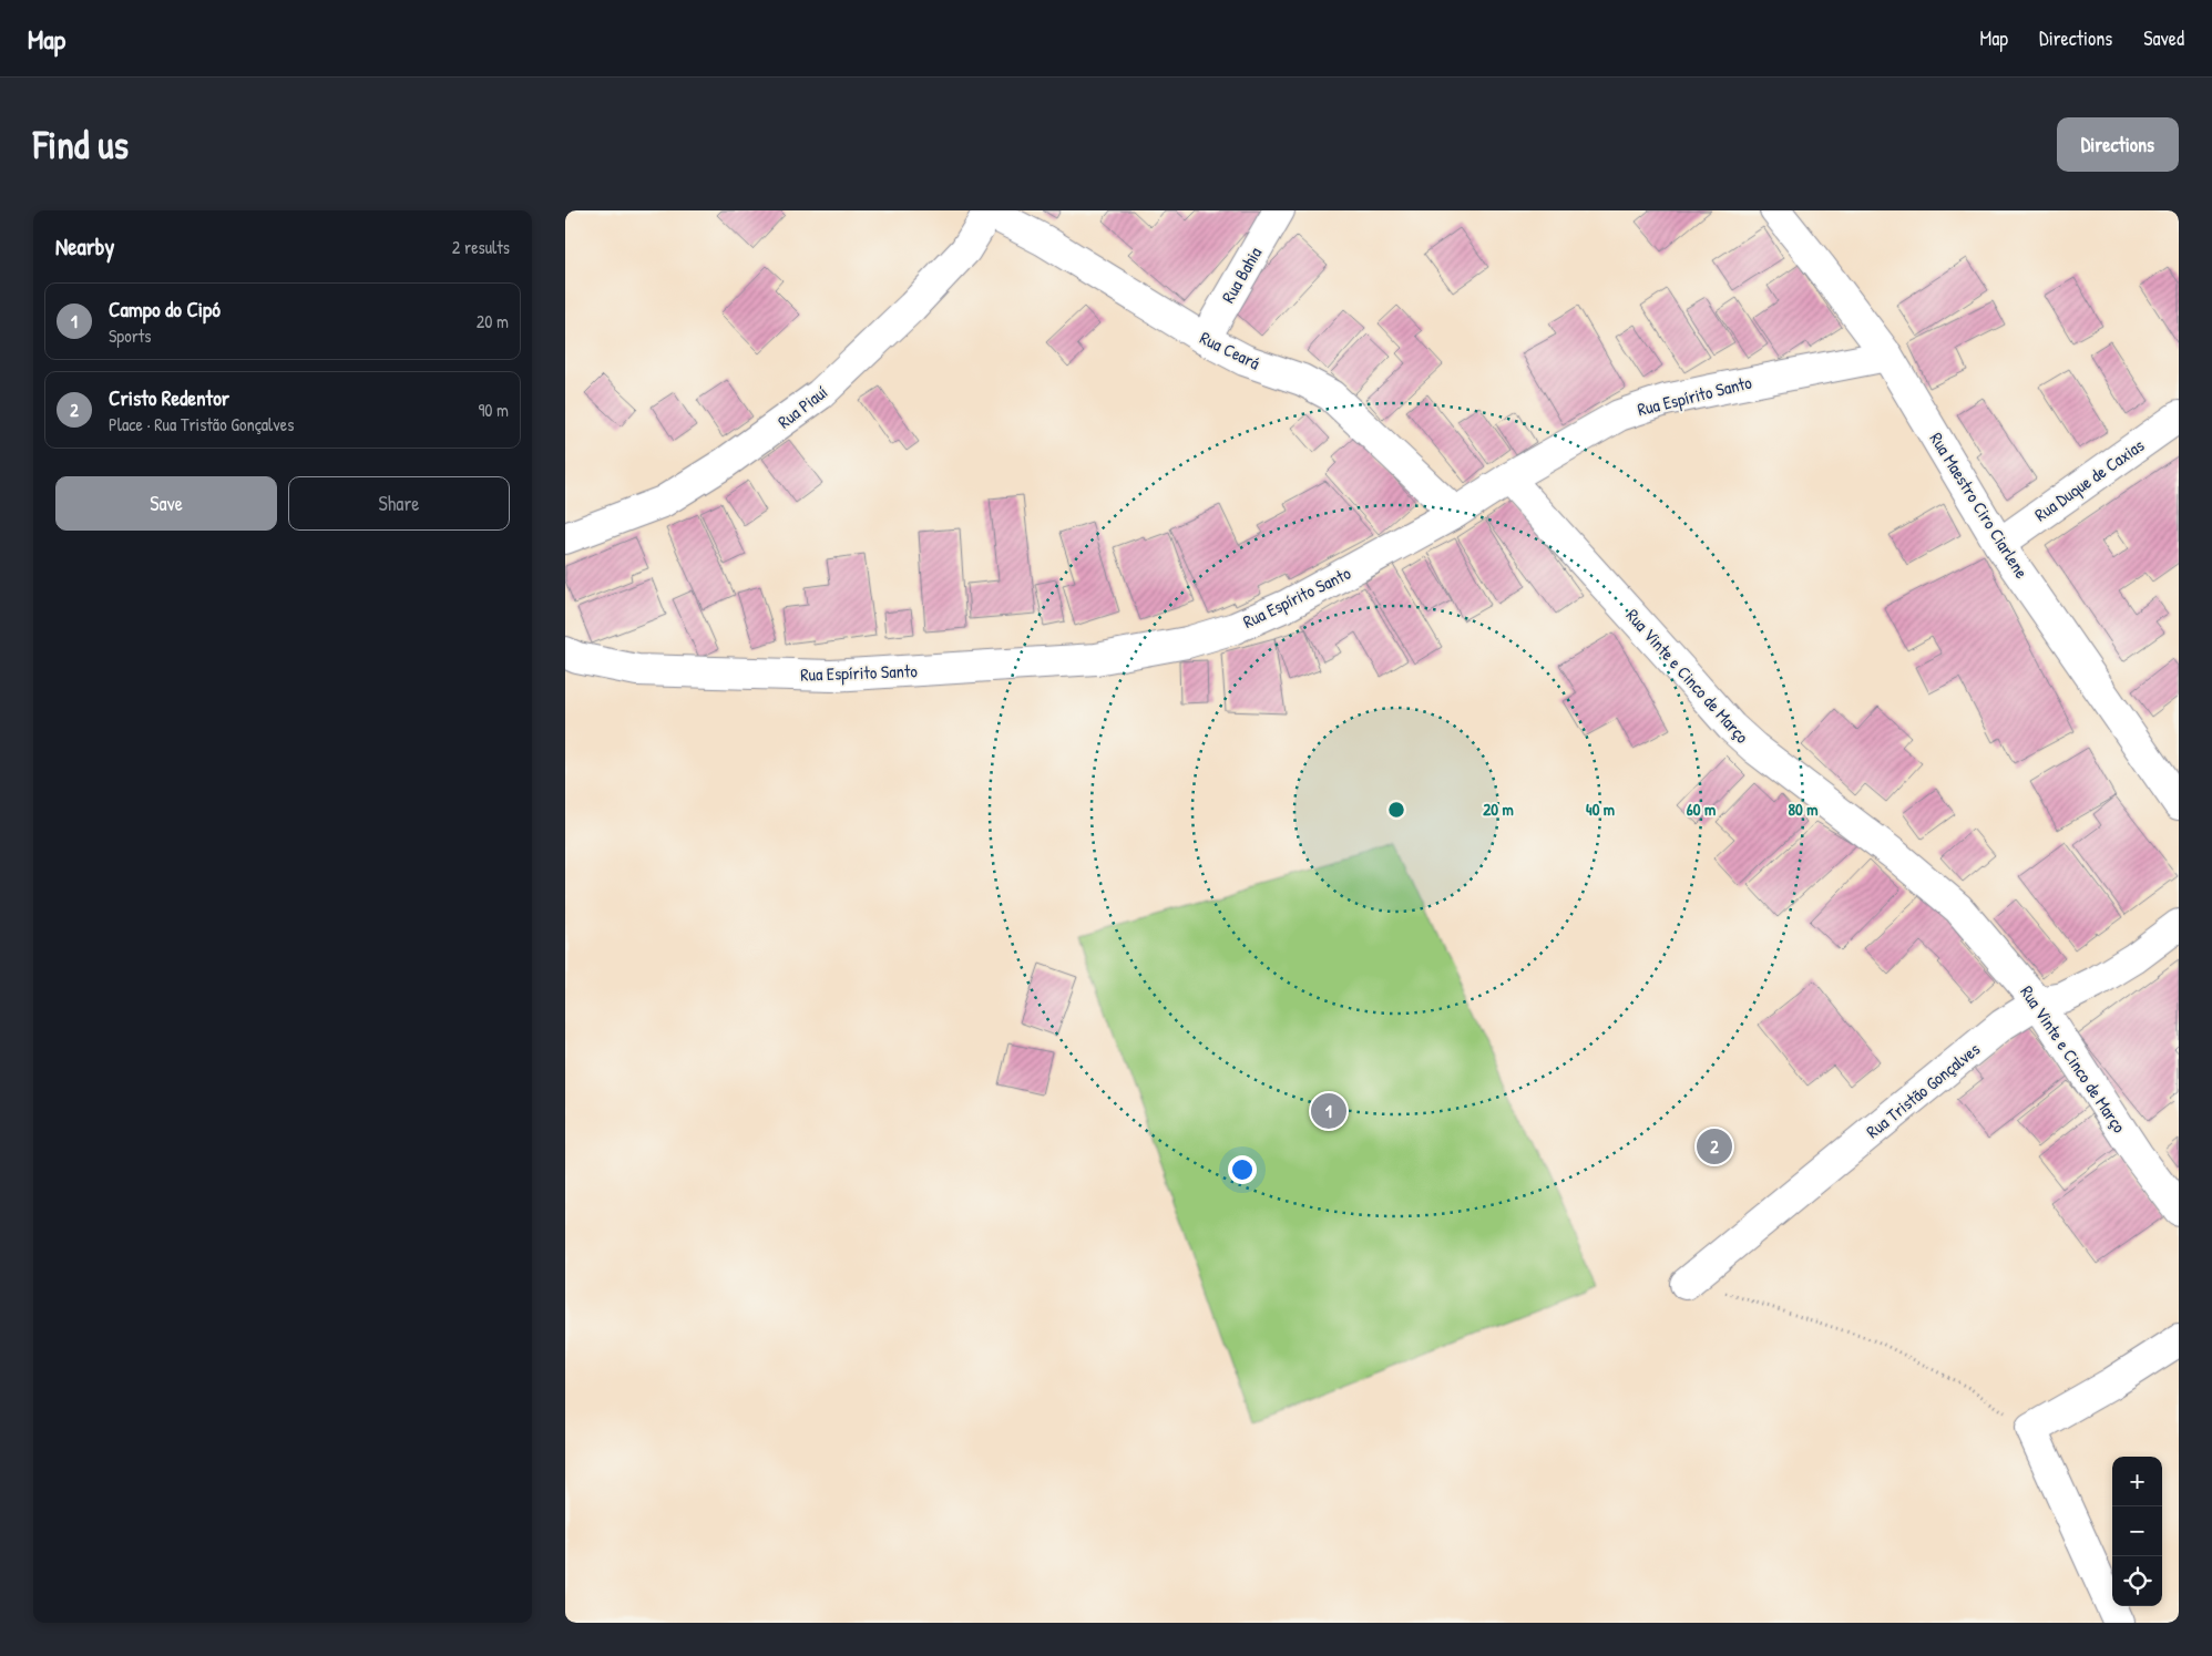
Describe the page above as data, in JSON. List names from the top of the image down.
{
  "streets": {
    "street": [
      "Rua Bahia",
      "Rua Ceará",
      "Rua Espírito Santo",
      "Rua Piauí",
      "Rua Duque de Caxias",
      "Rua Maestro Ciro Ciarlene",
      "Rua Vinte e Cinco de Março",
      "Rua Tristão Gonçalves"
    ]
  },
  "crossings": [
    ["Rua Bahia", "Rua Ceará"],
    ["Rua Ceará", "Rua Espírito Santo"],
    ["Rua Ceará", "Rua Piauí"],
    ["Rua Espírito Santo", "Rua Maestro Ciro Ciarlene"],
    ["Rua Espírito Santo", "Rua Vinte e Cinco de Março"],
    ["Rua Duque de Caxias", "Rua Maestro Ciro Ciarlene"],
    ["Rua Vinte e Cinco de Março", "Rua Tristão Gonçalves"]
  ],
  "page": {
    "header": "Map",
    "nav": ["Map", "Directions", "Saved"],
    "buttons": [
      "Directions",
      ["Save", "Share"]
    ],
    "title": "Find us",
    "heading": ["Nearby", "2 results"],
    "list": [
      {
        "mark": "1",
        "name": "Campo do Cipó",
        "note": "Sports",
        "value": "20 m"
      },
      {
        "mark": "2",
        "name": "Cristo Redentor",
        "note": "Place · Rua Tristão Gonçalves",
        "value": "90 m"
      }
    ],
    "pins": ["1", "2"],
    "map_buttons": ["+", "−"]
  },
  "rings": [
    "20 m",
    "40 m",
    "60 m",
    "80 m"
  ]
}
